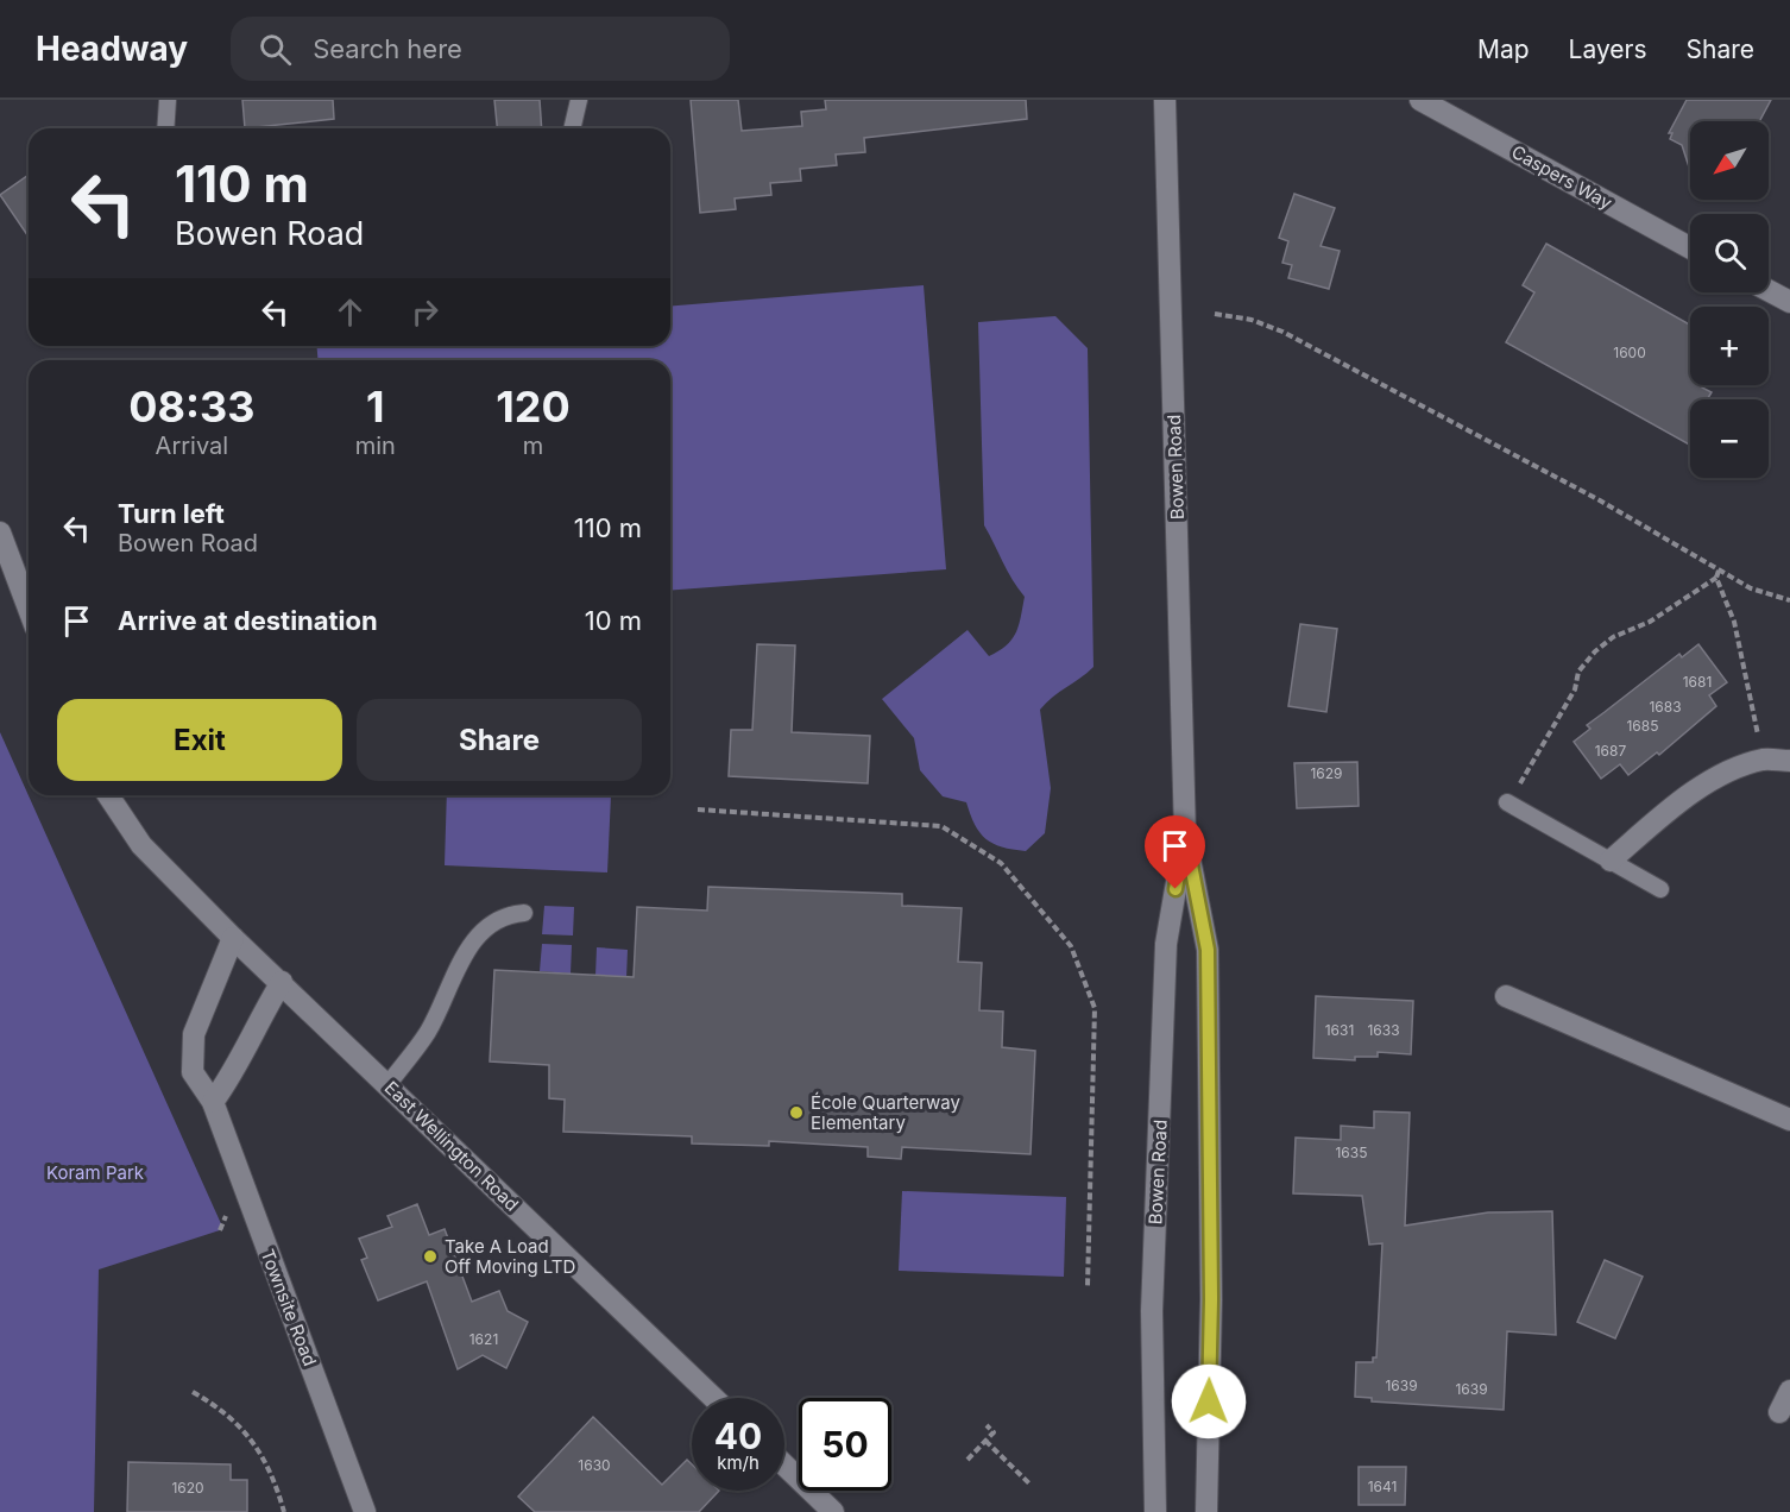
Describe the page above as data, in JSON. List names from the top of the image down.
{
  "streets": {
    "street": [
      "Caspers Way",
      "Bowen Road",
      "East Wellington Road",
      "Townsite Road"
    ]
  },
  "crossings": [
    ["East Wellington Road", "Townsite Road"]
  ],
  "parks": ["Koram Park"],
  "places": ["École Quarterway Elementary", "Take A Load Off Moving LTD"],
  "house_numbers": [
    "1600",
    "1681",
    "1683",
    "1685",
    "1687",
    "1629",
    "1631",
    "1633",
    "1635",
    "1621",
    "1639",
    "1639",
    "1630",
    "1641",
    "1620"
  ],
  "north": "bottom left",
  "page": {
    "header": "Headway",
    "search": "Search here",
    "nav": ["Map", "Layers", "Share"],
    "map_buttons": ["+", "−"],
    "turn": ["110 m", "Bowen Road"],
    "eta": [
      "08:33",
      "Arrival",
      "1",
      "min",
      "120",
      "m"
    ],
    "list": [
      {
        "name": "Turn left",
        "note": "Bowen Road",
        "value": "110 m"
      },
      {
        "name": "Arrive at destination",
        "value": "10 m"
      }
    ],
    "buttons": ["Exit", "Share"],
    "speed": "40 km/h",
    "limit": "50"
  }
}
